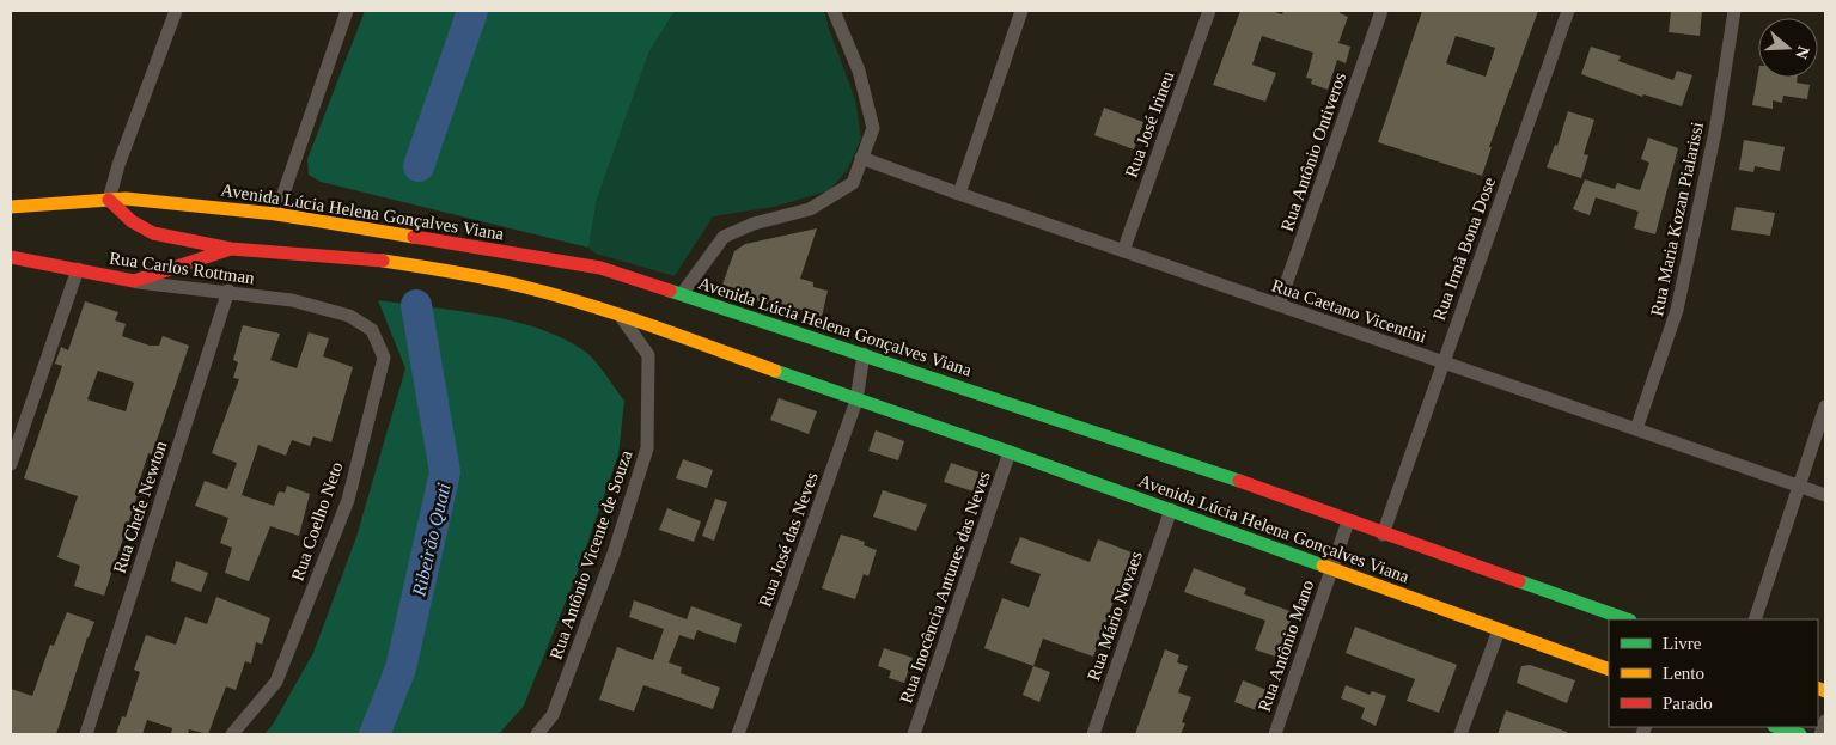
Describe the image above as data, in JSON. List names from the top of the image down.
{
  "streets": {
    "street": [
      "Rua José Irineu",
      "Rua Antônio Ontiveros",
      "Avenida Lúcia Helena Gonçalves Viana",
      "Rua Maria Kozan Pialarissi",
      "Rua Irmã Bona Dose",
      "Rua Carlos Rottman",
      "Rua Caetano Vicentini",
      "Rua Chefe Newton",
      "Rua Coelho Neto",
      "Rua José das Neves",
      "Rua Antônio Vicente de Souza",
      "Rua Inocência Antunes das Neves",
      "Rua Mário Novaes",
      "Rua Antônio Mano"
    ]
  },
  "crossings": [
    ["Rua José Irineu", "Rua Caetano Vicentini"],
    ["Rua Antônio Ontiveros", "Rua Caetano Vicentini"],
    ["Avenida Lúcia Helena Gonçalves Viana", "Rua Irmã Bona Dose"],
    ["Avenida Lúcia Helena Gonçalves Viana", "Rua José das Neves"],
    ["Avenida Lúcia Helena Gonçalves Viana", "Rua Antônio Vicente de Souza"],
    ["Avenida Lúcia Helena Gonçalves Viana", "Rua Inocência Antunes das Neves"],
    ["Avenida Lúcia Helena Gonçalves Viana", "Rua Mário Novaes"],
    ["Avenida Lúcia Helena Gonçalves Viana", "Rua Antônio Mano"],
    ["Rua Maria Kozan Pialarissi", "Rua Caetano Vicentini"],
    ["Rua Irmã Bona Dose", "Rua Caetano Vicentini"],
    ["Rua Carlos Rottman", "Rua Chefe Newton"],
    ["Rua Carlos Rottman", "Rua Coelho Neto"]
  ],
  "water": ["Ribeirão Quati"],
  "legend": ["Livre", "Lento", "Parado"],
  "north": "right"
}
